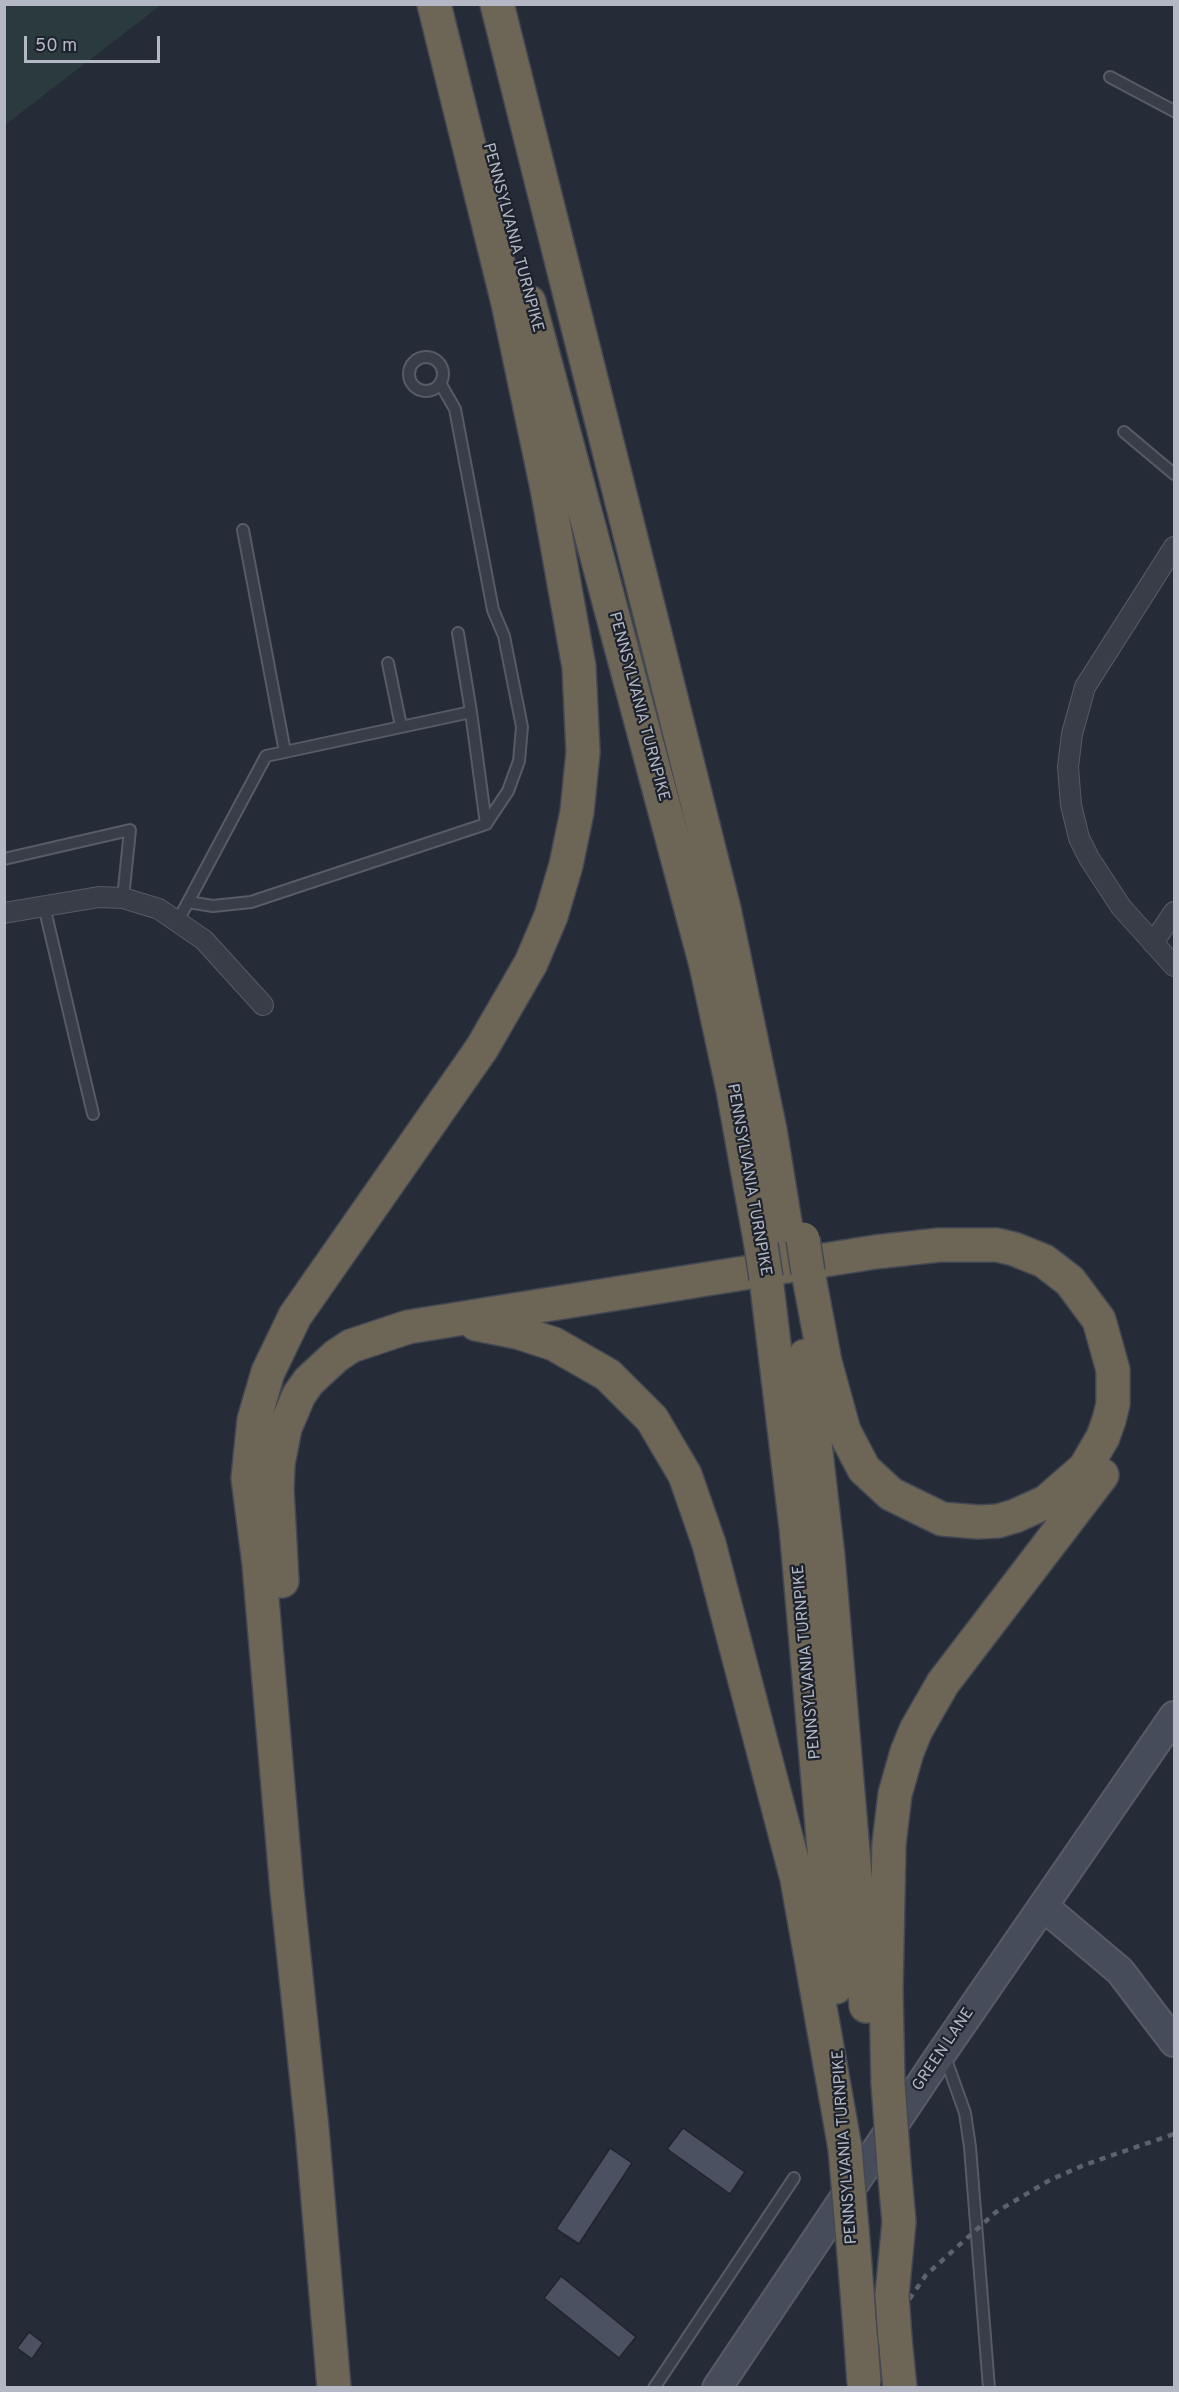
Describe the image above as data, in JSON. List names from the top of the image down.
{
  "streets": {
    "highway": ["PENNSYLVANIA TURNPIKE"],
    "street": ["GREEN LANE"]
  },
  "scale_bar": "50 m"
}
